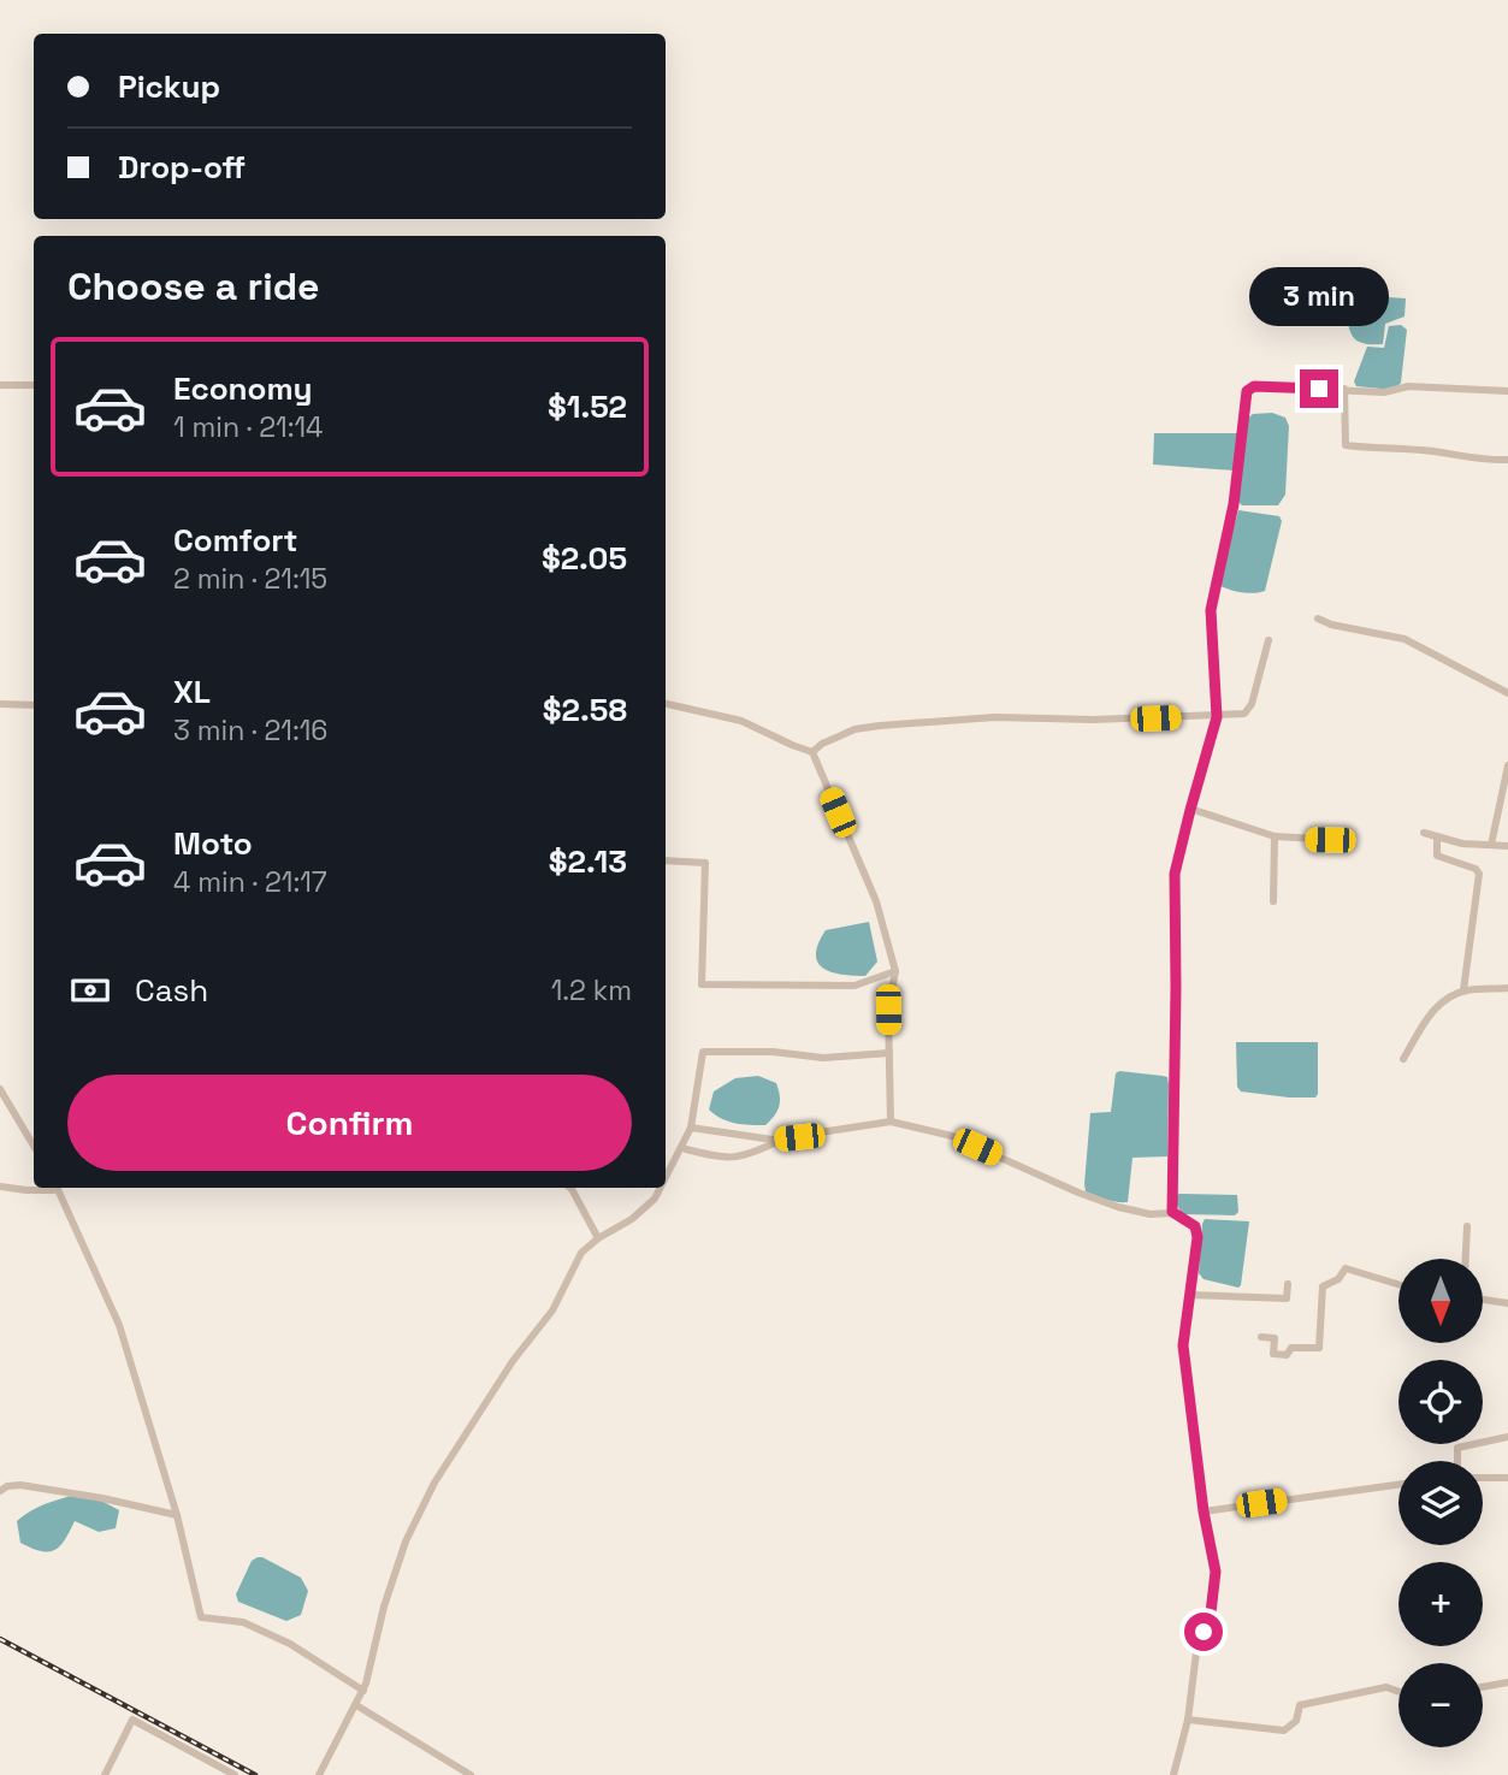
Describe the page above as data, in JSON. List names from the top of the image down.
{
  "north": "bottom",
  "page": {
    "banner": ["Pickup", "Drop-off"],
    "heading": "Choose a ride",
    "bubble": "3 min",
    "list": [
      {
        "name": "Economy",
        "note": "1 min · 21:14",
        "value": "$1.52"
      },
      {
        "name": "Comfort",
        "note": "2 min · 21:15",
        "value": "$2.05"
      },
      {
        "name": "XL",
        "note": "3 min · 21:16",
        "value": "$2.58"
      },
      {
        "name": "Moto",
        "note": "4 min · 21:17",
        "value": "$2.13"
      }
    ],
    "pay": ["Cash", "1.2 km"],
    "buttons": "Confirm",
    "map_buttons": ["+", "−"]
  }
}
